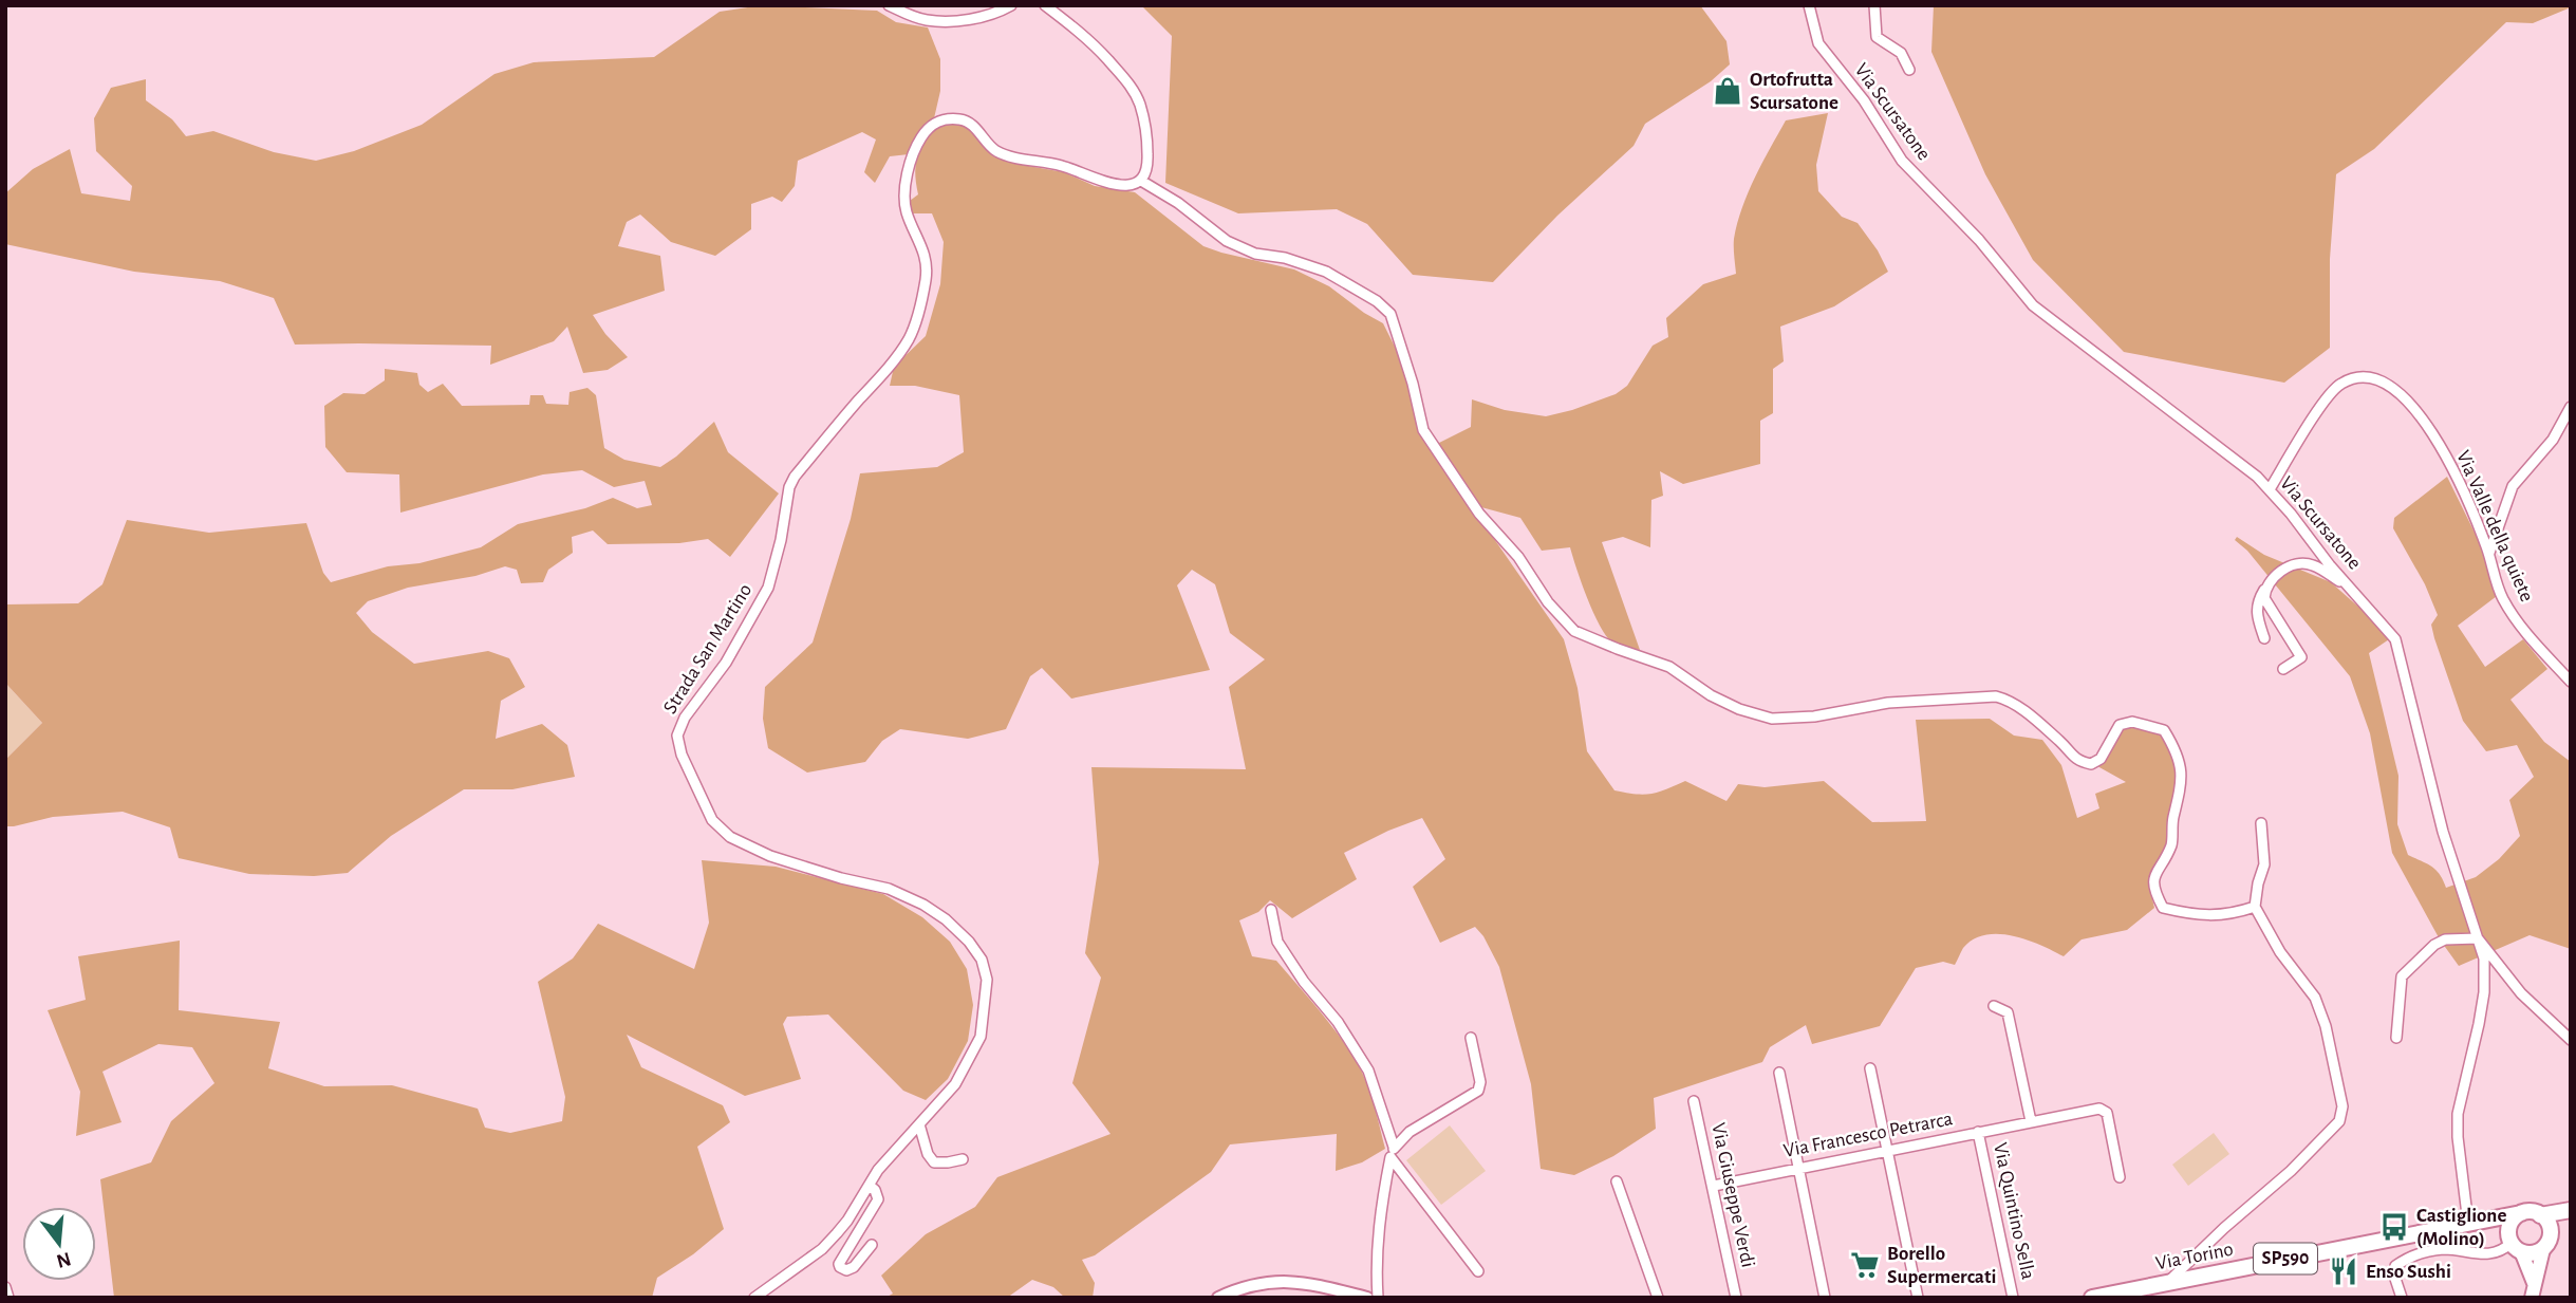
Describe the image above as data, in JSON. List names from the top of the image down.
{
  "streets": {
    "main road": ["Via Torino", "SP590"],
    "street": [
      "Via Scursatone",
      "Via Valle della quiete",
      "Strada San Martino",
      "Via Francesco Petrarca",
      "Via Giuseppe Verdi",
      "Via Quintino Sella"
    ]
  },
  "crossings": [
    ["Via Scursatone", "Via Valle della quiete"],
    ["Via Scursatone", "Via Torino"],
    ["Via Scursatone", "SP590"],
    ["Via Francesco Petrarca", "Via Giuseppe Verdi"],
    ["Via Francesco Petrarca", "Via Quintino Sella"],
    ["Via Torino", "SP590"]
  ],
  "places": {
    "shop": ["Ortofrutta Scursatone"],
    "bus stop": ["Castiglione (Molino)"],
    "supermarket": ["Borello Supermercati"],
    "restaurant": ["Enso Sushi"]
  },
  "north": "bottom"
}
